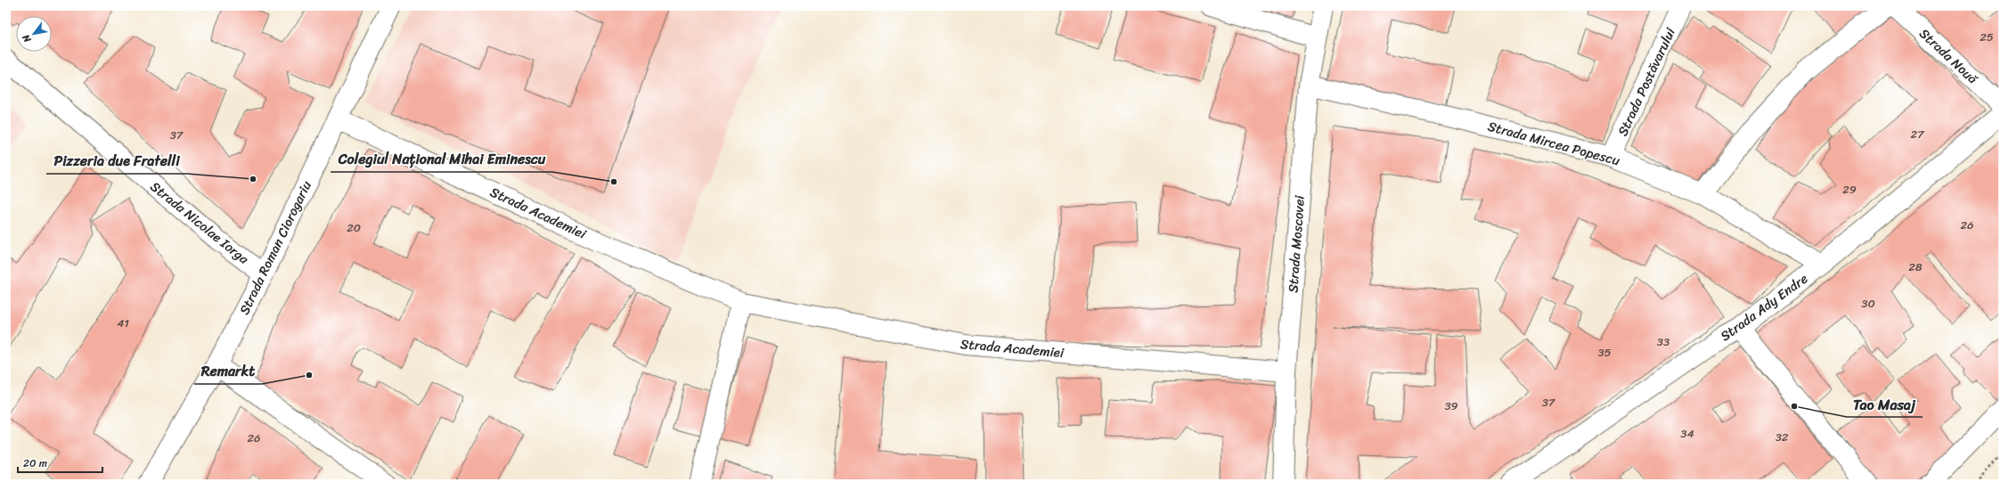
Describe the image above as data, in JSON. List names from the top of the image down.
{
  "streets": {
    "street": [
      "Strada Nouă",
      "Strada Postăvarului",
      "Strada Mircea Popescu",
      "Strada Academiei",
      "Strada Nicolae Iorga",
      "Strada Moscovei",
      "Strada Roman Ciorogariu",
      "Strada Ady Endre"
    ]
  },
  "crossings": [
    ["Strada Postăvarului", "Strada Mircea Popescu"],
    ["Strada Mircea Popescu", "Strada Moscovei"],
    ["Strada Mircea Popescu", "Strada Ady Endre"],
    ["Strada Academiei", "Strada Moscovei"],
    ["Strada Academiei", "Strada Roman Ciorogariu"],
    ["Strada Nicolae Iorga", "Strada Roman Ciorogariu"]
  ],
  "places": [
    "Pizzeria due Fratelli",
    "Colegiul Național Mihai Eminescu",
    "Remarkt",
    "Tao Masaj"
  ],
  "house_numbers": [
    "25",
    "27",
    "37",
    "29",
    "26",
    "20",
    "28",
    "30",
    "41",
    "33",
    "35",
    "37",
    "39",
    "34",
    "32",
    "26"
  ],
  "scale_bar": "20 m",
  "north": "bottom left"
}
